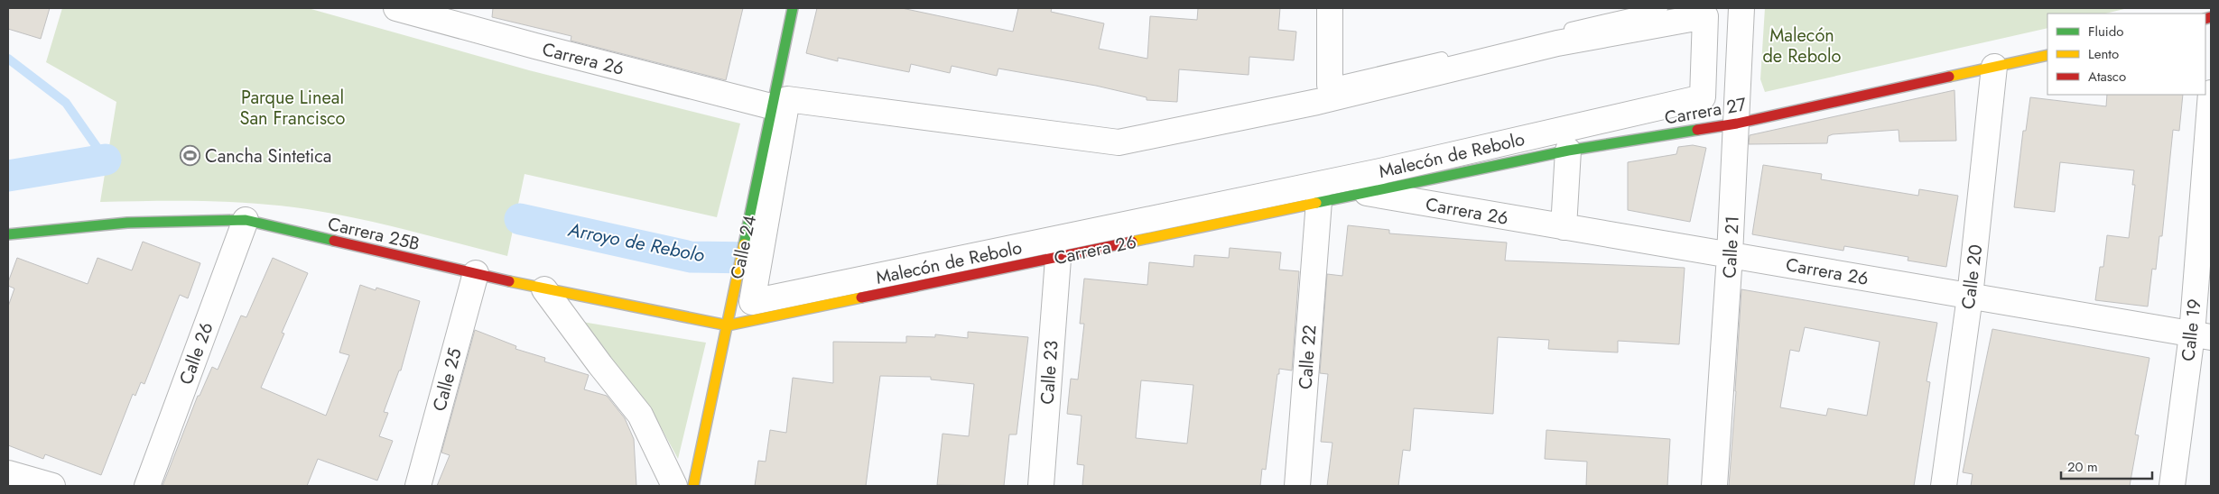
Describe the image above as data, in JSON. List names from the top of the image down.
{
  "streets": {
    "street": [
      "Carrera 26",
      "Carrera 27",
      "Malecón de Rebolo",
      "Carrera 25B",
      "Calle 24",
      "Calle 21",
      "Calle 20",
      "Calle 19",
      "Calle 26",
      "Calle 22",
      "Calle 23",
      "Calle 25"
    ]
  },
  "crossings": [
    ["Carrera 26", "Carrera 27"],
    ["Carrera 26", "Malecón de Rebolo"],
    ["Carrera 26", "Carrera 25B"],
    ["Carrera 26", "Calle 24"],
    ["Carrera 26", "Calle 21"],
    ["Carrera 26", "Calle 20"],
    ["Carrera 26", "Calle 19"],
    ["Carrera 26", "Calle 22"],
    ["Carrera 26", "Calle 23"],
    ["Carrera 27", "Calle 21"],
    ["Carrera 27", "Calle 20"],
    ["Malecón de Rebolo", "Calle 24"],
    ["Carrera 25B", "Calle 24"],
    ["Carrera 25B", "Calle 26"],
    ["Carrera 25B", "Calle 25"]
  ],
  "water": ["Arroyo de Rebolo"],
  "parks": ["Malecón de Rebolo", "Parque Lineal San Francisco"],
  "places": {
    "sports": ["Cancha Sintetica"]
  },
  "legend": ["Fluido", "Lento", "Atasco"],
  "scale_bar": "20 m"
}
